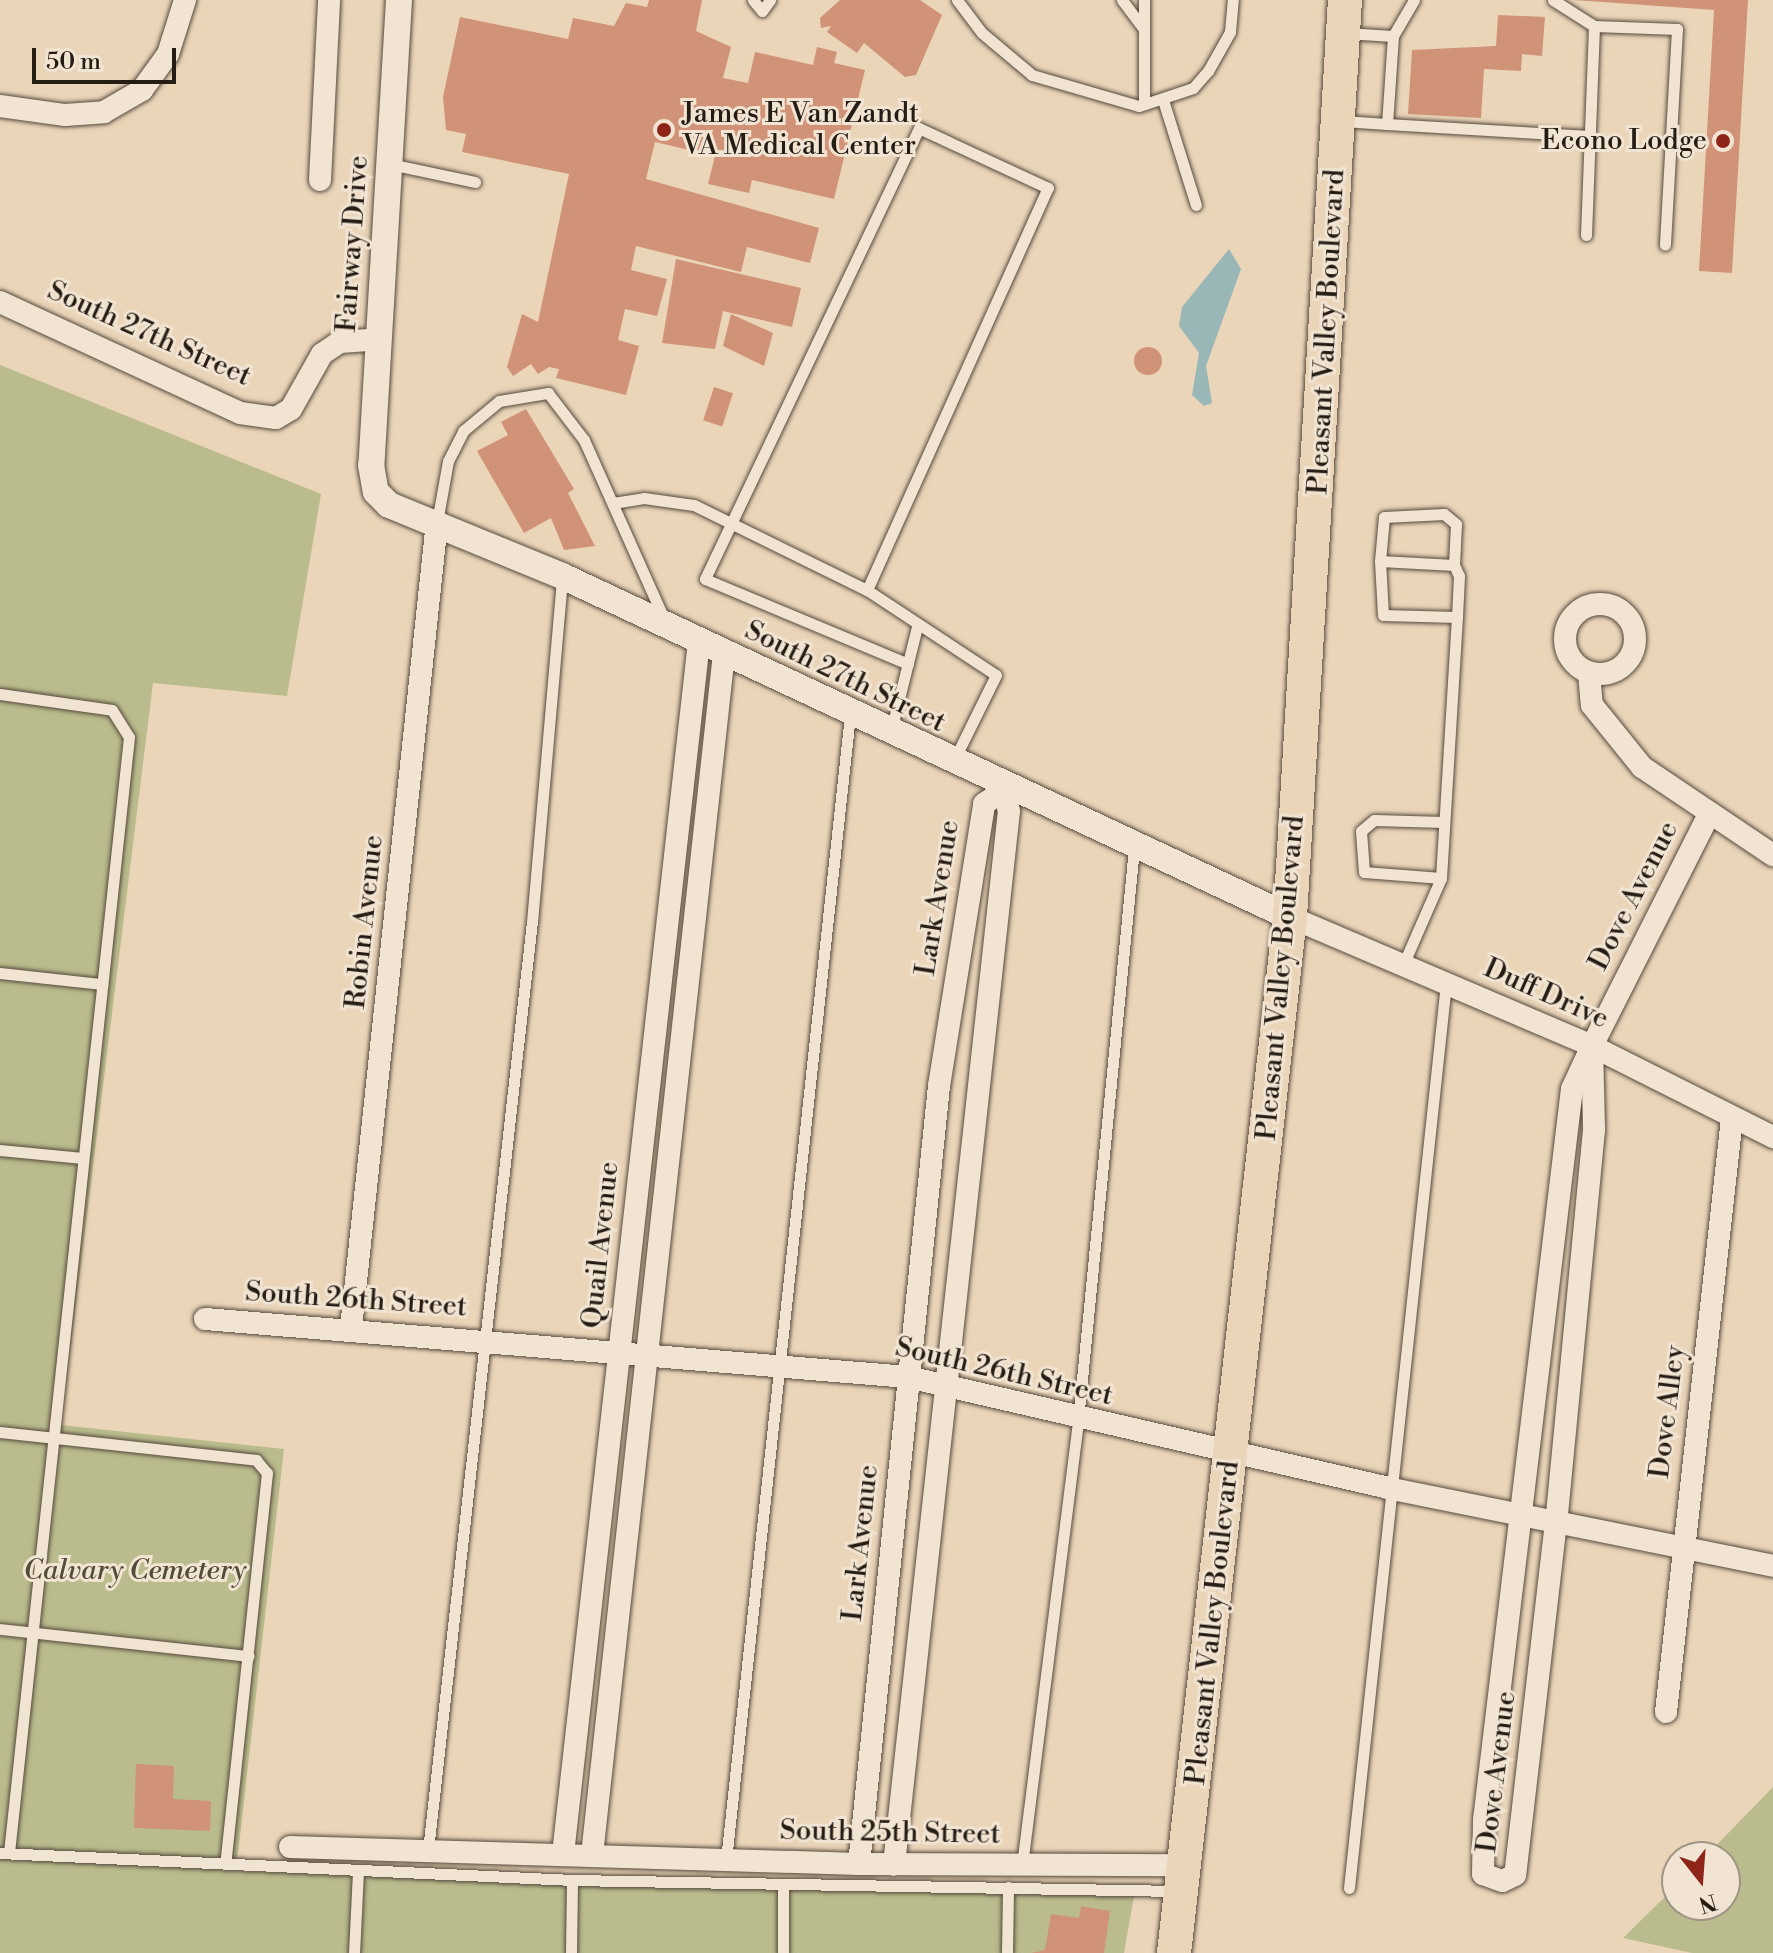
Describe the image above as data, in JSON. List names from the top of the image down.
{
  "streets": {
    "main road": ["Pleasant Valley Boulevard"],
    "street": [
      "Fairway Drive",
      "South 27th Street",
      "Dove Avenue",
      "Lark Avenue",
      "Robin Avenue",
      "Duff Drive",
      "Quail Avenue",
      "South 26th Street",
      "Dove Alley",
      "South 25th Street"
    ]
  },
  "crossings": [
    ["Fairway Drive", "South 27th Street"],
    ["Pleasant Valley Boulevard", "South 27th Street"],
    ["Pleasant Valley Boulevard", "Duff Drive"],
    ["Pleasant Valley Boulevard", "South 26th Street"],
    ["Pleasant Valley Boulevard", "South 25th Street"],
    ["South 27th Street", "Lark Avenue"],
    ["South 27th Street", "Robin Avenue"],
    ["South 27th Street", "Duff Drive"],
    ["South 27th Street", "Quail Avenue"],
    ["Dove Avenue", "Duff Drive"],
    ["Dove Avenue", "South 26th Street"],
    ["Lark Avenue", "South 26th Street"],
    ["Lark Avenue", "South 25th Street"],
    ["Robin Avenue", "South 26th Street"],
    ["Duff Drive", "Dove Alley"],
    ["Quail Avenue", "South 26th Street"],
    ["Quail Avenue", "South 25th Street"],
    ["South 26th Street", "Dove Alley"]
  ],
  "parks": ["Calvary Cemetery"],
  "places": ["James E Van Zandt VA Medical Center", "Econo Lodge"],
  "scale_bar": "50 m",
  "north": "bottom"
}
